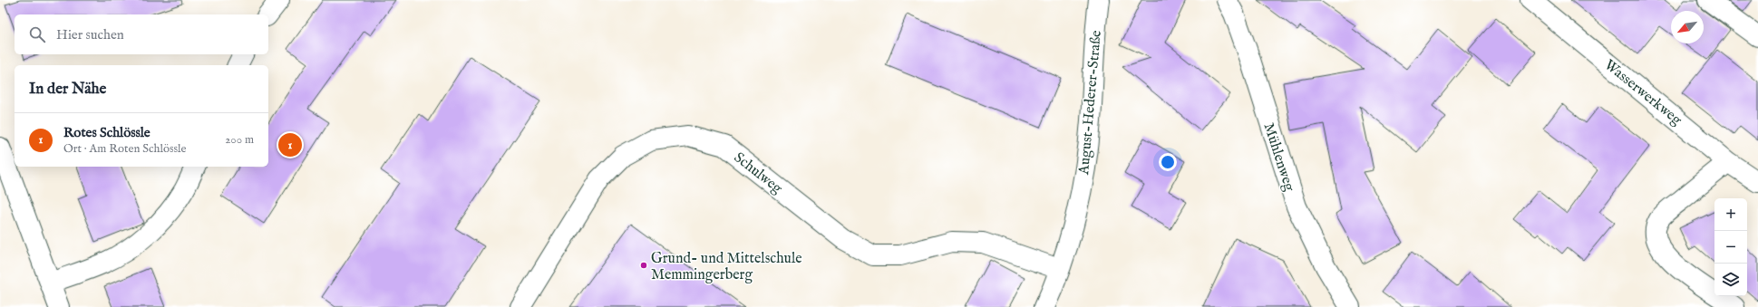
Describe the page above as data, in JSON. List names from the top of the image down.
{
  "streets": {
    "street": [
      "Wasserwerkweg",
      "August-Hederer-Straße",
      "Mühlenweg",
      "Schulweg"
    ]
  },
  "crossings": [
    ["August-Hederer-Straße", "Schulweg"]
  ],
  "places": ["Grund- und Mittelschule Memmingerberg"],
  "north": "bottom left",
  "page": {
    "search": "Hier suchen",
    "heading": "In der Nähe",
    "list": [
      {
        "mark": "1",
        "name": "Rotes Schlössle",
        "note": "Ort · Am Roten Schlössle",
        "value": "200 m"
      }
    ],
    "pins": "1",
    "map_buttons": ["+", "−"]
  }
}
